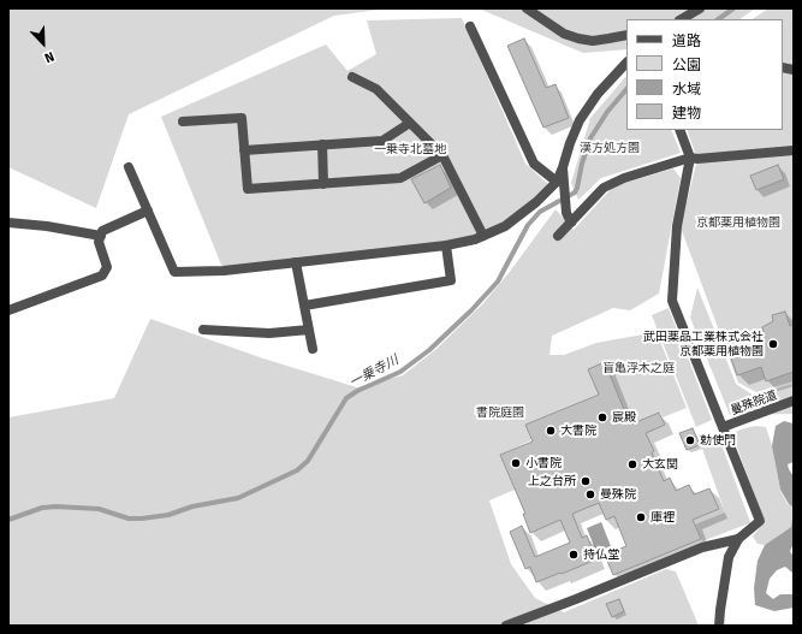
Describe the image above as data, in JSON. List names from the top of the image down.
{
  "streets": {
    "street": ["曼殊院道"]
  },
  "water": ["一乗寺川"],
  "parks": [
    "漢方処方園",
    "一乗寺北墓地",
    "京都薬用植物園",
    "盲亀浮木之庭",
    "書院庭園"
  ],
  "places": [
    "武田薬品工業株式会社 京都薬用植物園",
    "宸殿",
    "大書院",
    "勅使門",
    "小書院",
    "大玄関",
    "上之台所",
    "曼殊院",
    "庫裡",
    "持仏堂"
  ],
  "legend": [
    "道路",
    "公園",
    "水域",
    "建物"
  ],
  "north": "bottom right"
}
